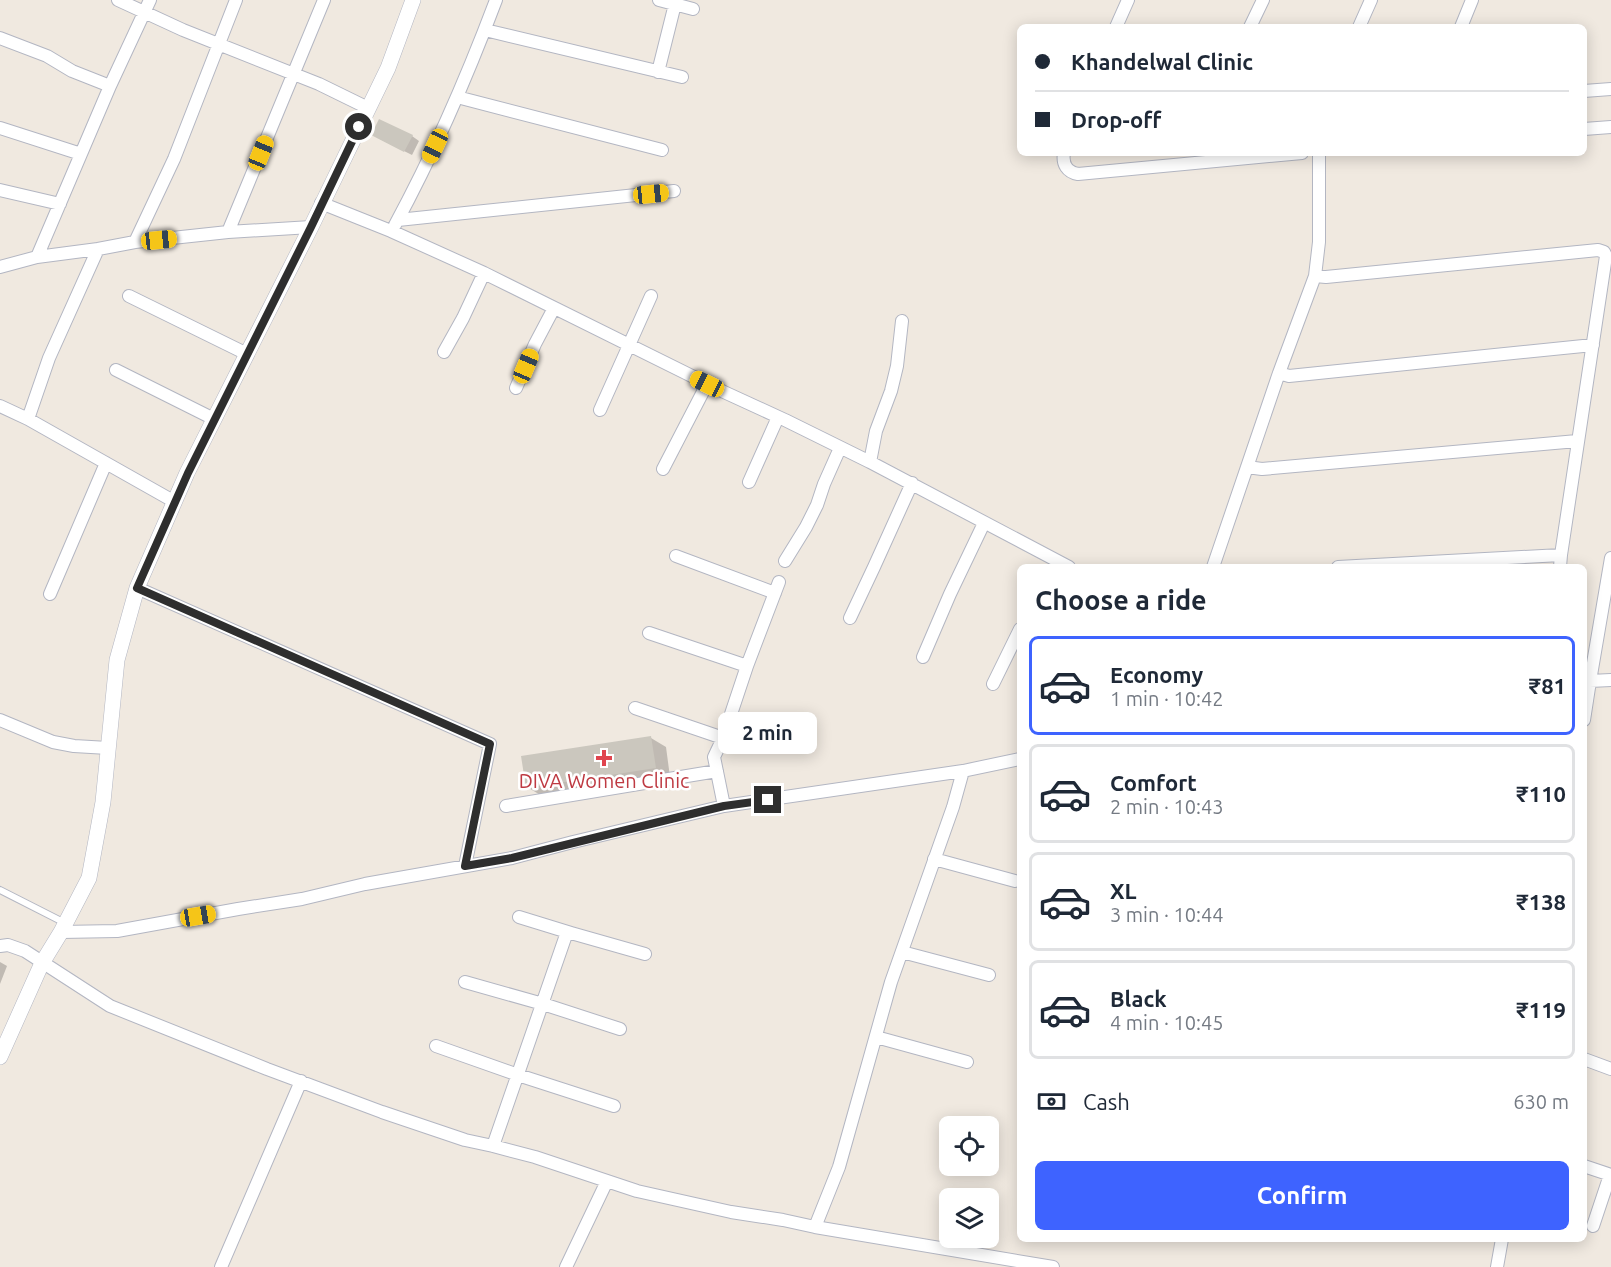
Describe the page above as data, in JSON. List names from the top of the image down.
{
  "places": {
    "health": ["DIVA Women Clinic"]
  },
  "page": {
    "banner": ["Khandelwal Clinic", "Drop-off"],
    "heading": "Choose a ride",
    "list": [
      {
        "name": "Economy",
        "note": "1 min · 10:42",
        "value": "₹81"
      },
      {
        "name": "Comfort",
        "note": "2 min · 10:43",
        "value": "₹110"
      },
      {
        "name": "XL",
        "note": "3 min · 10:44",
        "value": "₹138"
      },
      {
        "name": "Black",
        "note": "4 min · 10:45",
        "value": "₹119"
      }
    ],
    "bubble": "2 min",
    "pay": ["Cash", "630 m"],
    "buttons": "Confirm"
  }
}
